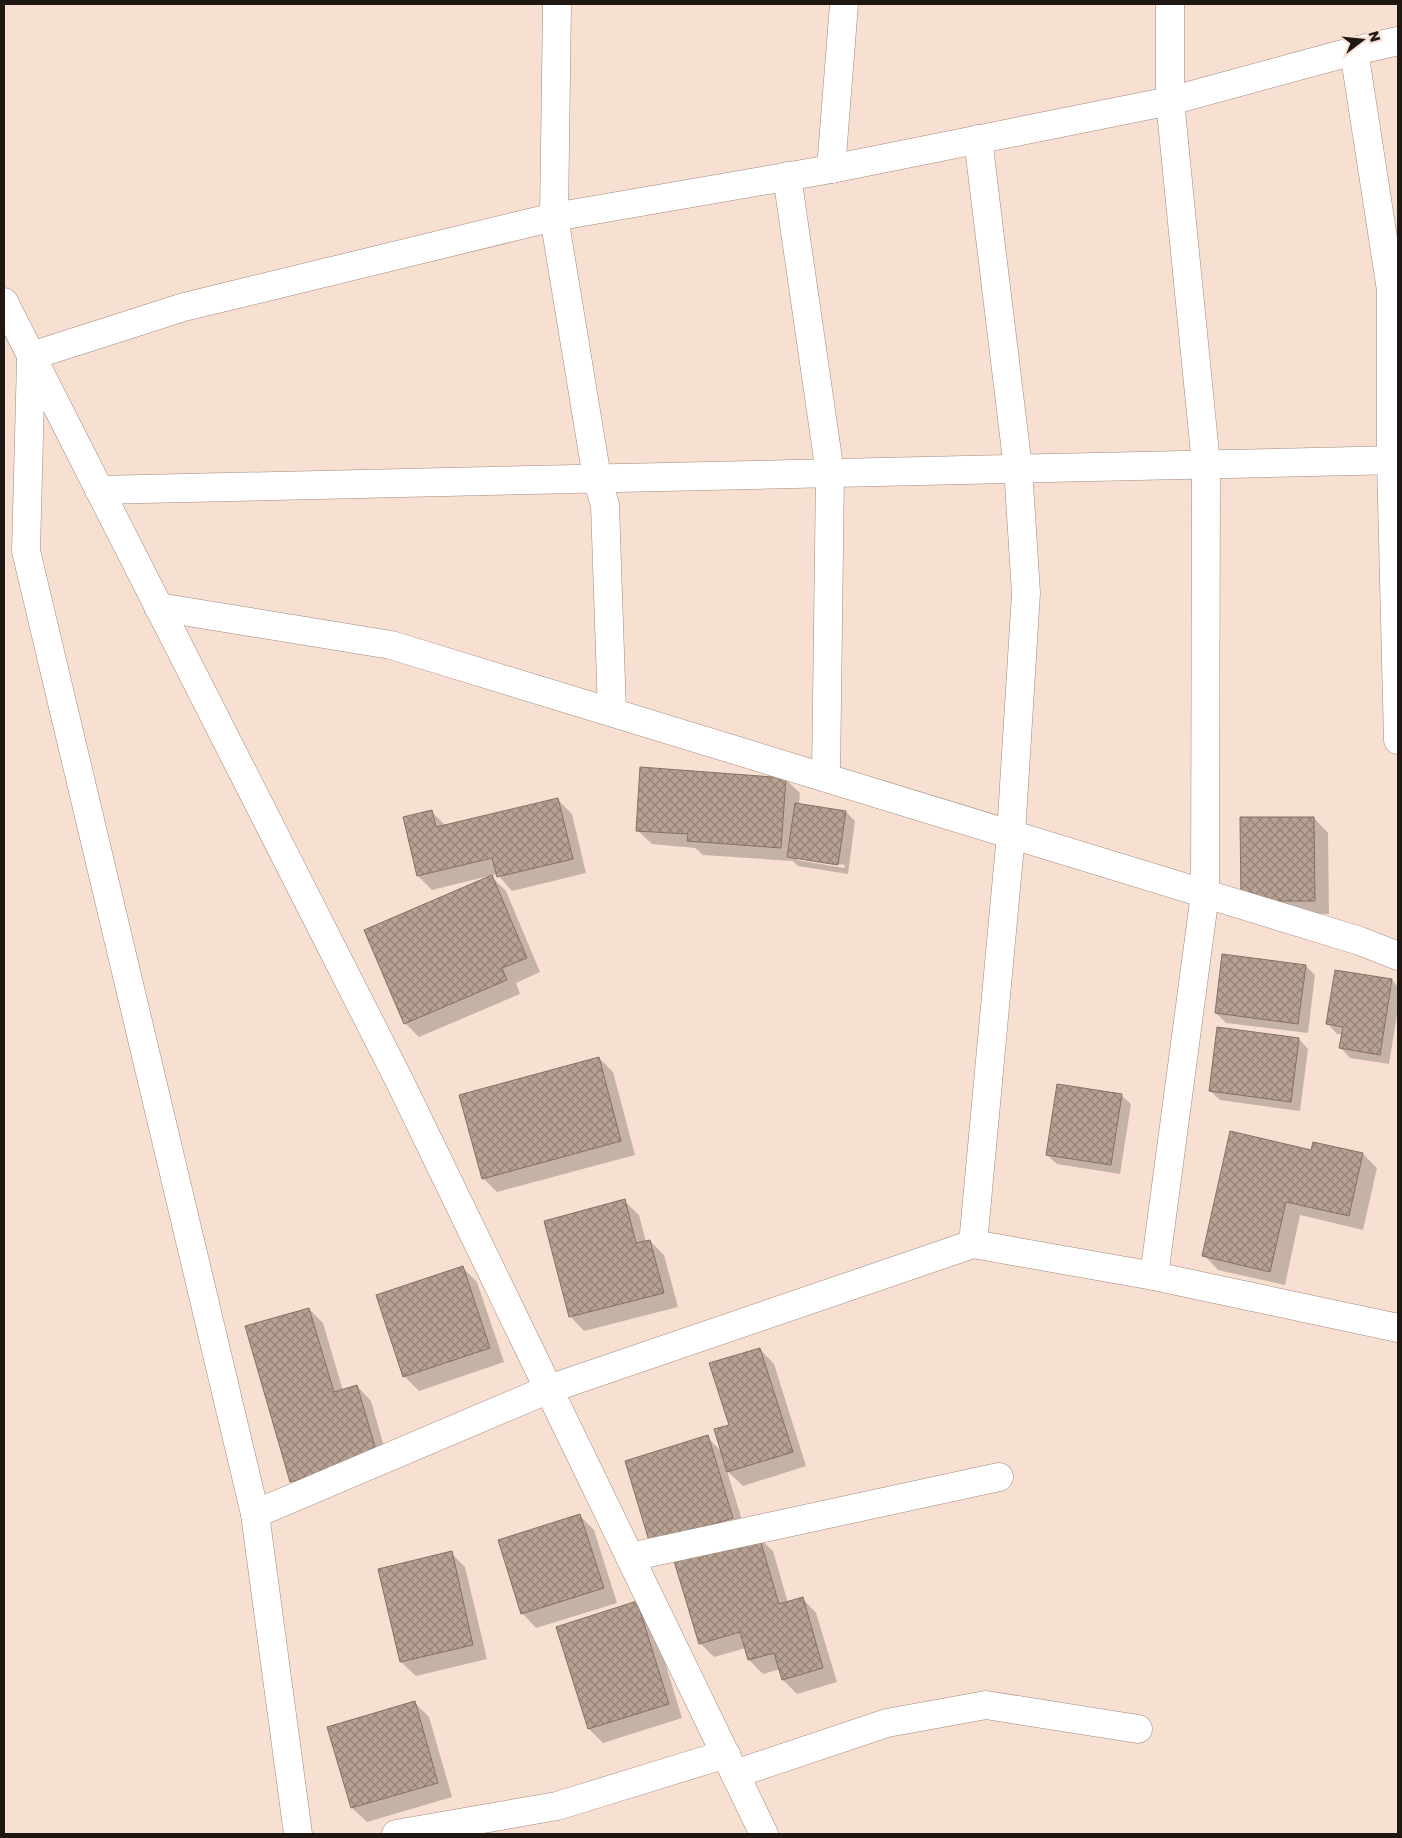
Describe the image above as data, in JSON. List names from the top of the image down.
{
  "north": "right"
}
